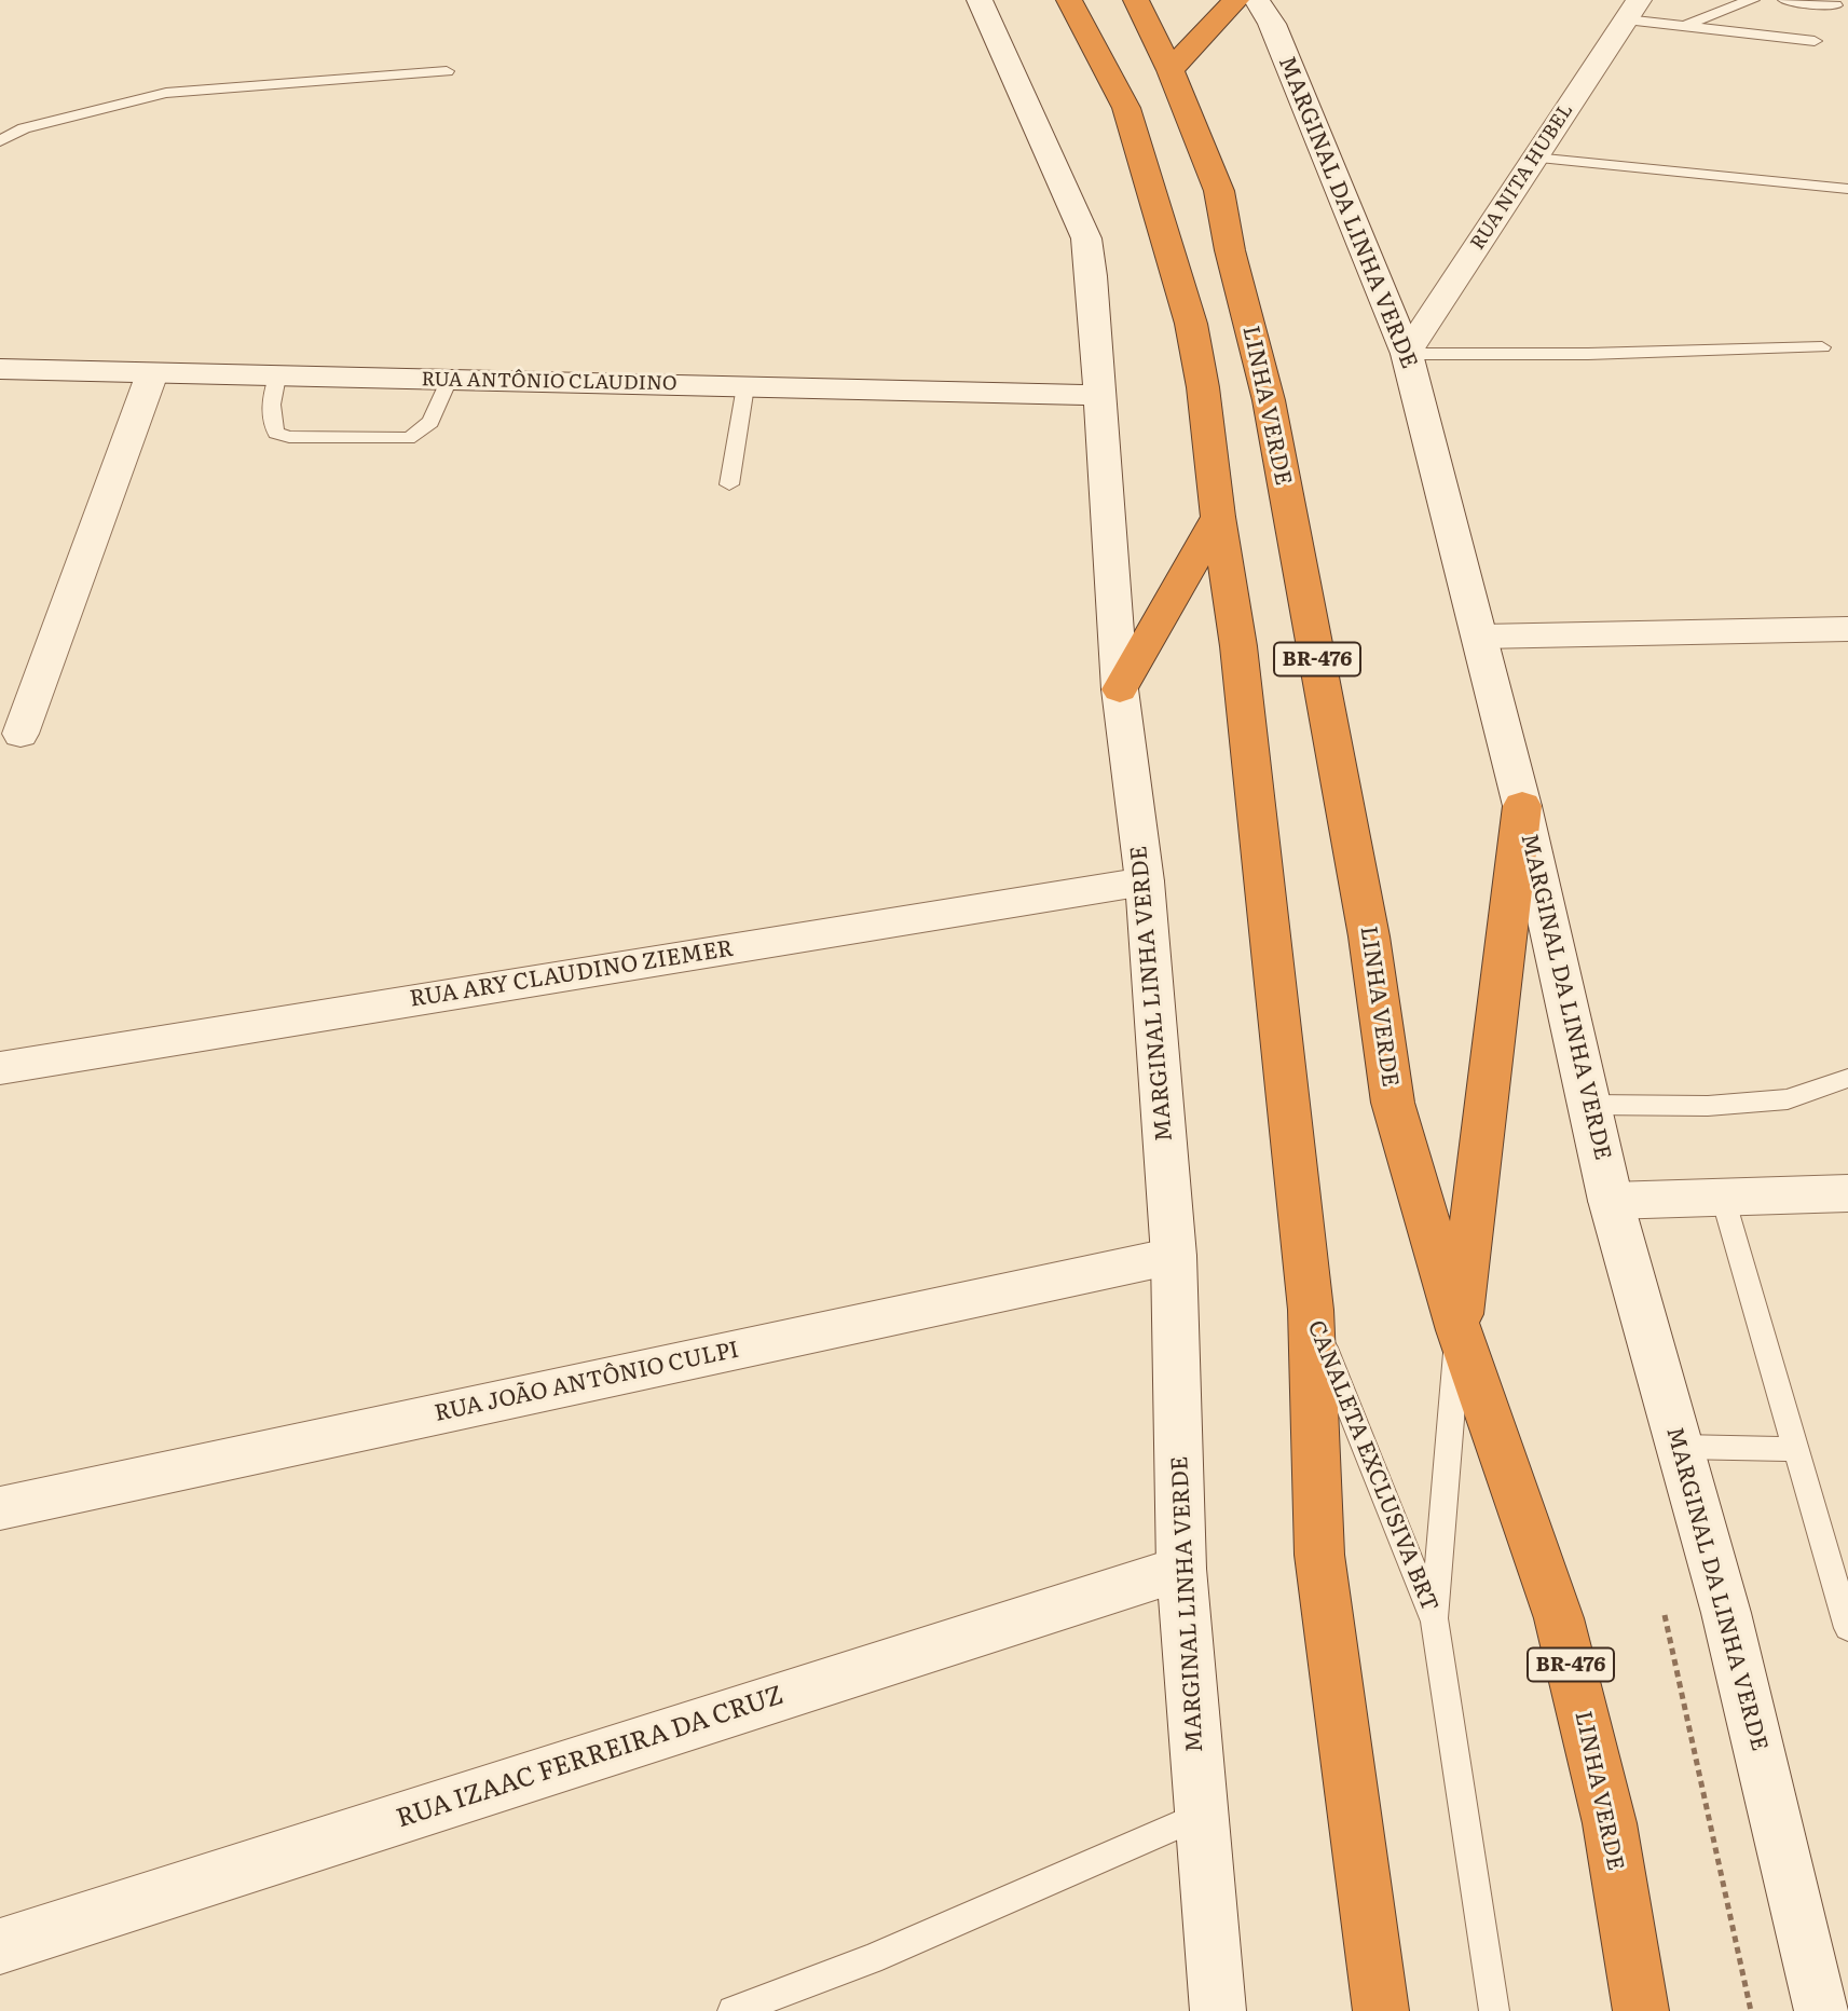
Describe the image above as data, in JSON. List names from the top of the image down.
{
  "streets": {
    "highway": ["LINHA VERDE", "BR-476"],
    "street": [
      "RUA NITA HUBEL",
      "MARGINAL DA LINHA VERDE",
      "RUA ANTÔNIO CLAUDINO",
      "RUA ARY CLAUDINO ZIEMER",
      "MARGINAL LINHA VERDE",
      "RUA JOÃO ANTÔNIO CULPI",
      "RUA IZAAC FERREIRA DA CRUZ"
    ],
    "lane": ["CANALETA EXCLUSIVA BRT"]
  },
  "crossings": [
    ["RUA NITA HUBEL", "MARGINAL DA LINHA VERDE"],
    ["RUA ANTÔNIO CLAUDINO", "MARGINAL LINHA VERDE"],
    ["LINHA VERDE", "CANALETA EXCLUSIVA BRT"],
    ["BR-476", "CANALETA EXCLUSIVA BRT"],
    ["RUA ARY CLAUDINO ZIEMER", "MARGINAL LINHA VERDE"],
    ["MARGINAL LINHA VERDE", "RUA JOÃO ANTÔNIO CULPI"],
    ["MARGINAL LINHA VERDE", "RUA IZAAC FERREIRA DA CRUZ"]
  ]
}
